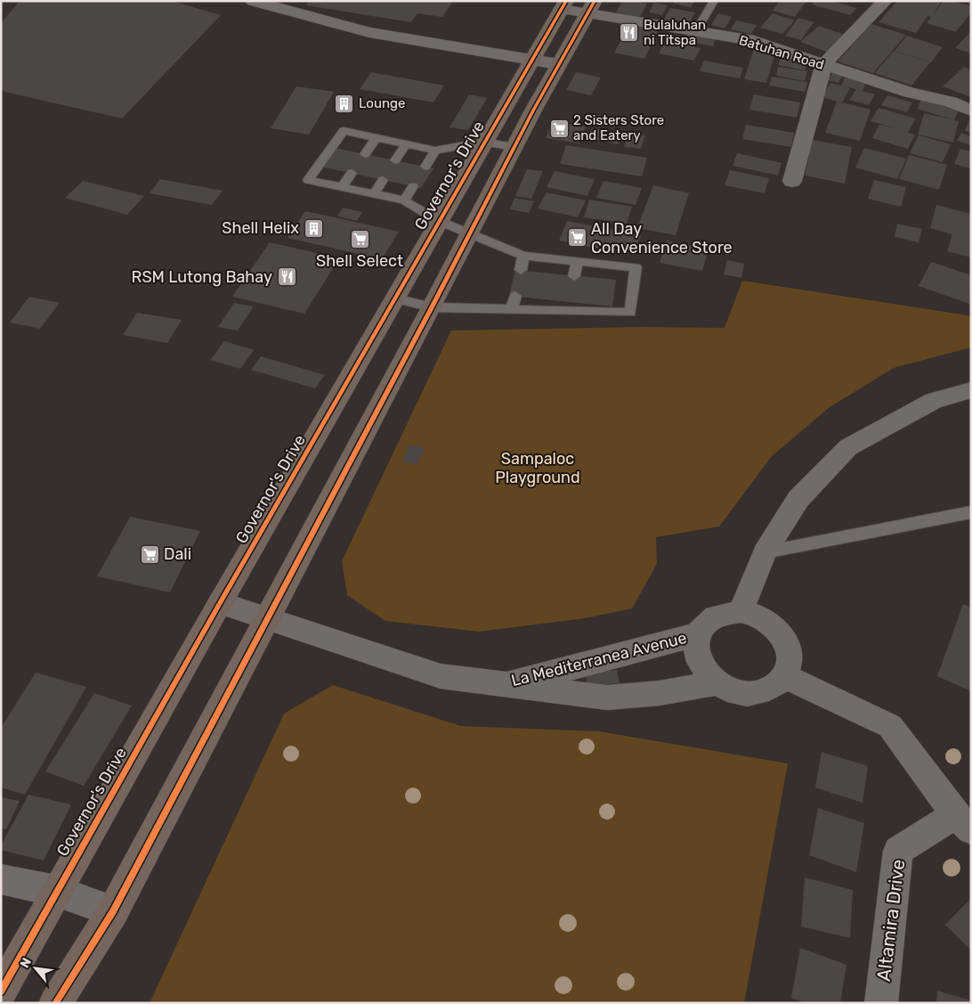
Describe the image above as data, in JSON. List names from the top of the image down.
{
  "streets": {
    "highway": ["Governor's Drive"],
    "street": ["Batuhan Road", "La Mediterranea Avenue", "Altamira Drive"]
  },
  "crossings": [
    ["Batuhan Road", "Governor's Drive"],
    ["Governor's Drive", "La Mediterranea Avenue"]
  ],
  "parks": ["Sampaloc Playground"],
  "places": {
    "restaurant": ["Bulaluhan ni Titspa", "RSM Lutong Bahay"],
    "building": ["Lounge", "Shell Helix"],
    "supermarket": [
      "2 Sisters Store and Eatery",
      "All Day Convenience Store",
      "Shell Select",
      "Dali"
    ]
  },
  "north": "top left"
}
